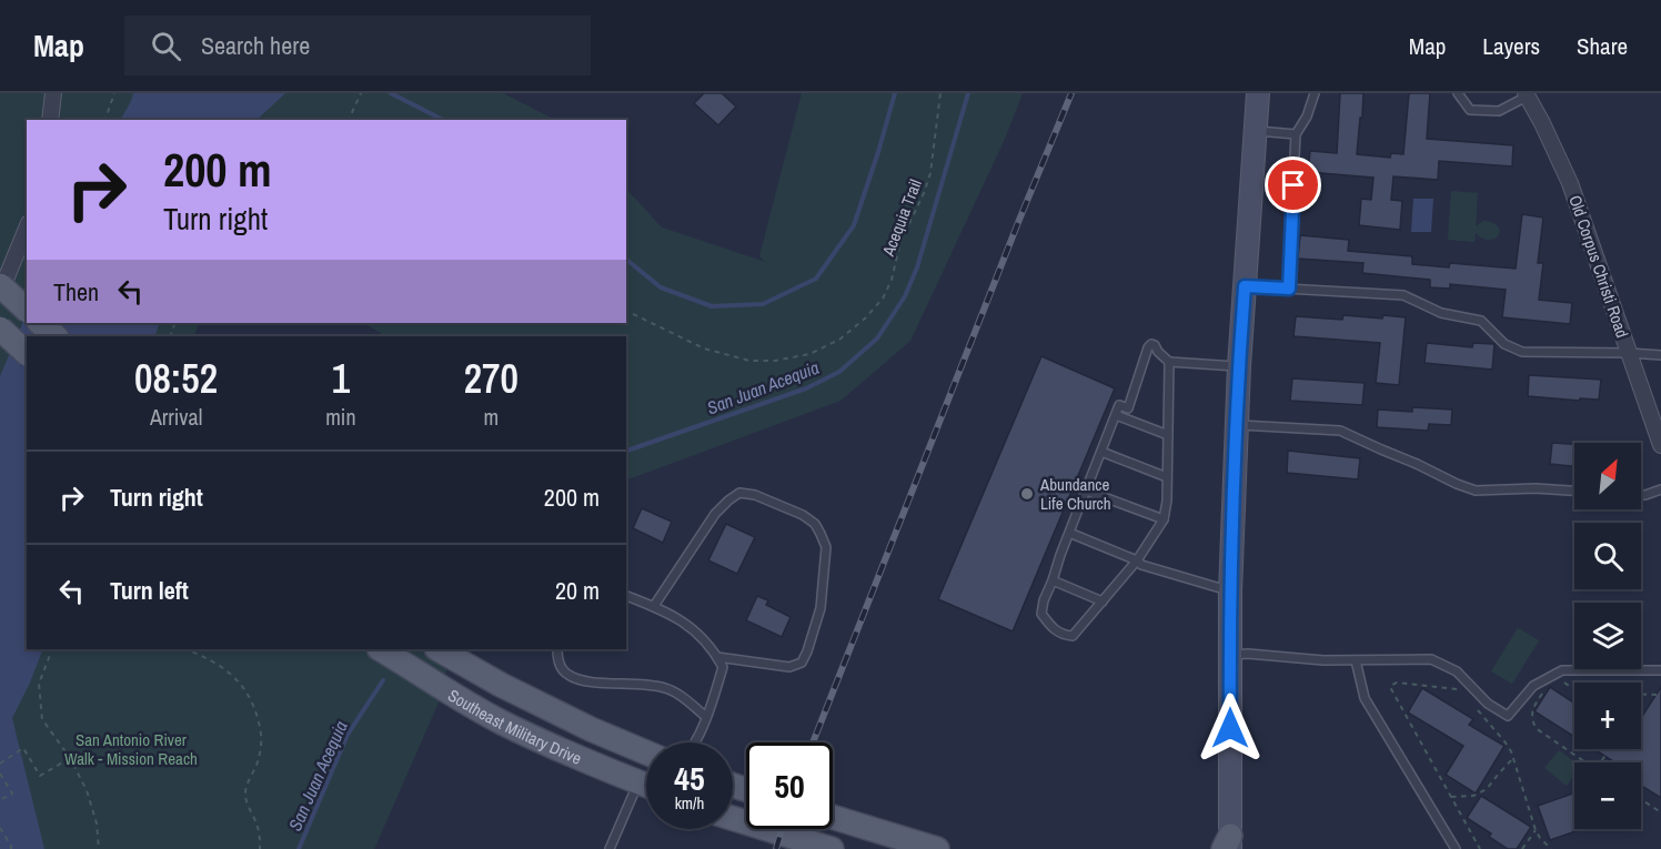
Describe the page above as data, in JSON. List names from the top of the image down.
{
  "streets": {
    "main road": ["Southeast Military Drive"],
    "street": ["Old Corpus Christi Road"],
    "path": ["Acequia Trail"]
  },
  "water": ["San Juan Acequia"],
  "parks": ["San Antonio River Walk - Mission Reach"],
  "places": ["Abundance Life Church"],
  "north": "top right",
  "page": {
    "header": "Map",
    "search": "Search here",
    "nav": ["Map", "Layers", "Share"],
    "turn": ["200 m", "Turn right"],
    "then": "Then",
    "eta": [
      "08:52",
      "Arrival",
      "1",
      "min",
      "270",
      "m"
    ],
    "map_buttons": ["+", "−"],
    "list": [
      {
        "name": "Turn right",
        "value": "200 m"
      },
      {
        "name": "Turn left",
        "value": "20 m"
      }
    ],
    "speed": "45 km/h",
    "limit": "50"
  }
}
